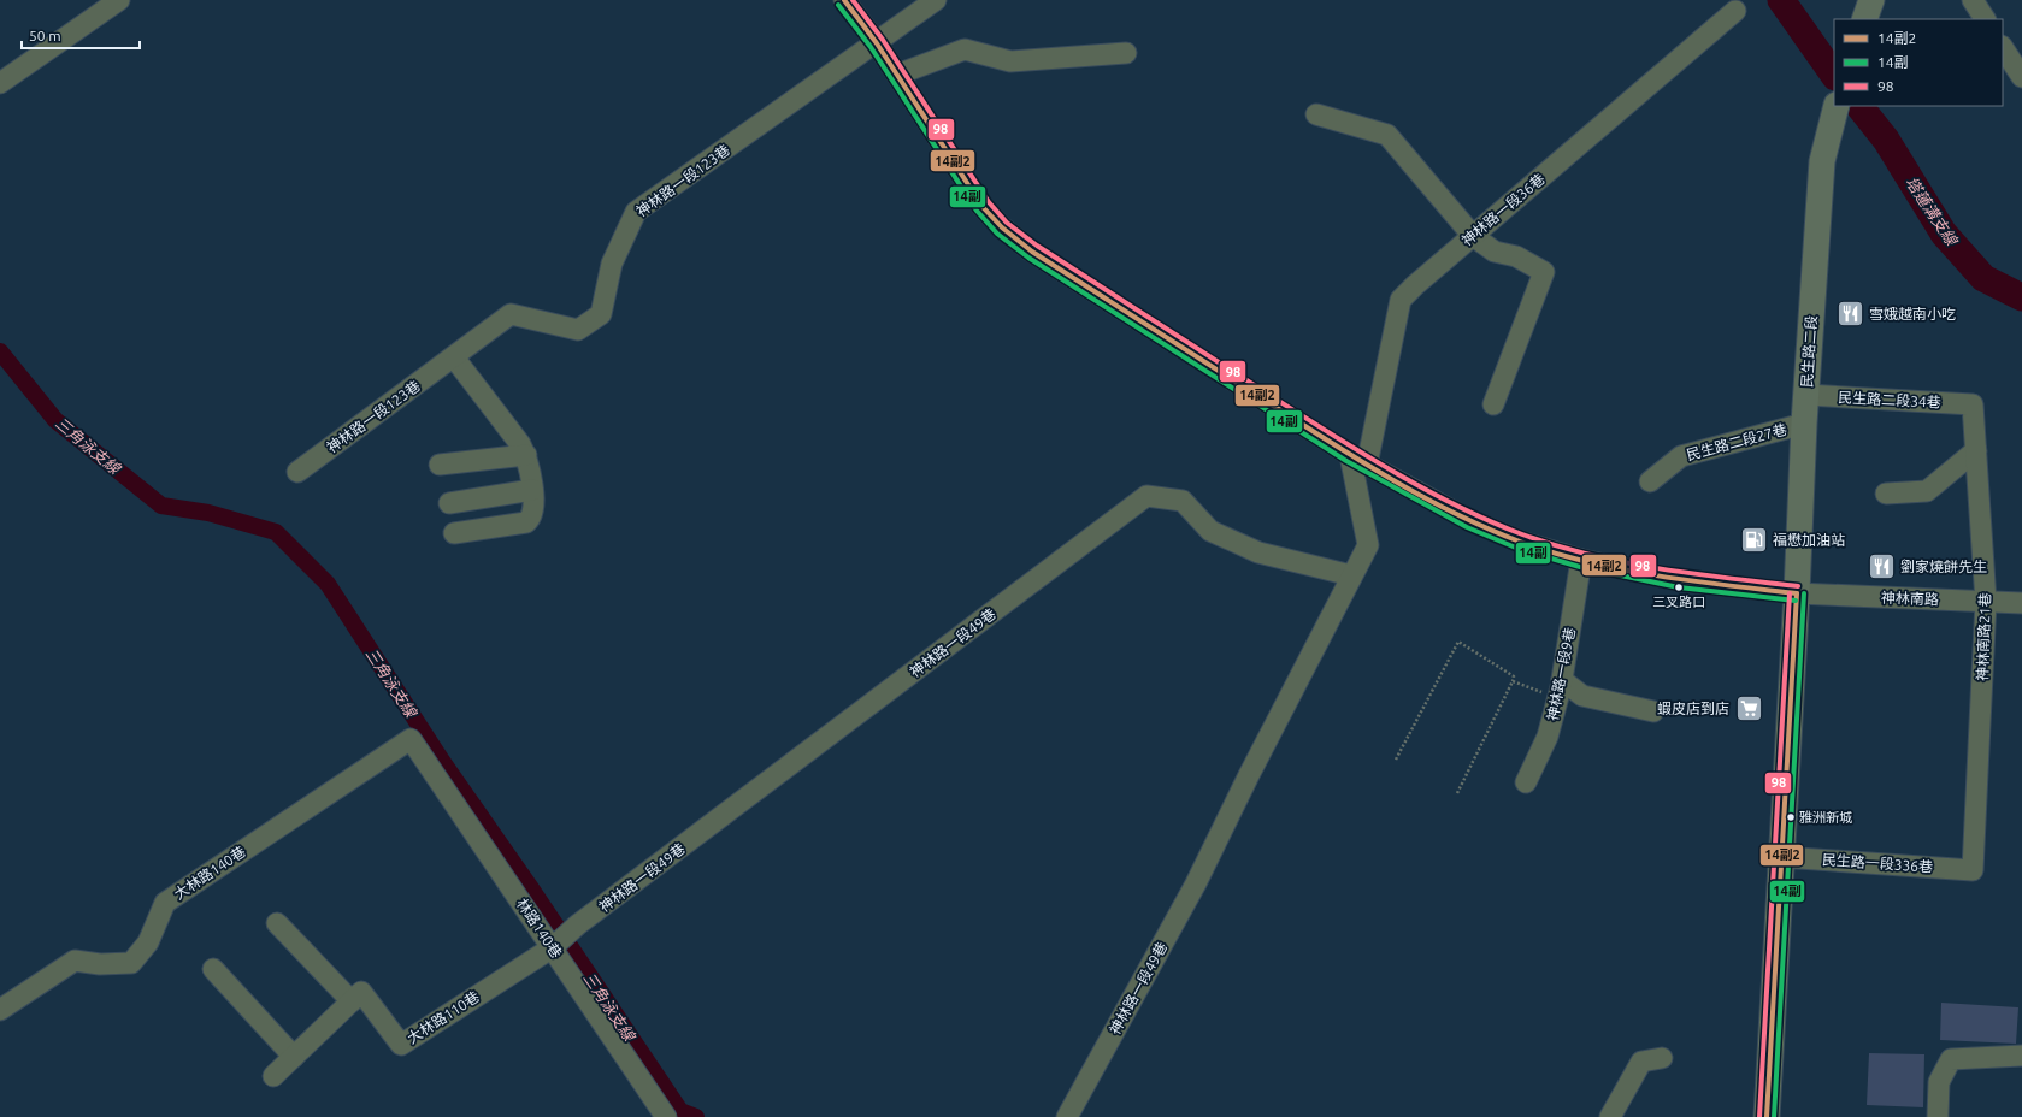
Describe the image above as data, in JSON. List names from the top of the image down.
{
  "streets": {
    "main road": ["民生路二段"],
    "street": [
      "神林路一段123巷",
      "神林路一段36巷",
      "民生路二段34巷",
      "民生路二段27巷",
      "神林南路",
      "神林南路21巷",
      "神林路一段49巷",
      "神林路一段9巷",
      "民生路一段336巷",
      "大林路140巷",
      "林路140巷",
      "大林路110巷"
    ]
  },
  "crossings": [
    ["神林路一段123巷", "神林南路"],
    ["神林路一段36巷", "神林南路"],
    ["神林路一段36巷", "神林路一段49巷"],
    ["民生路二段", "民生路二段34巷"],
    ["民生路二段", "民生路二段27巷"],
    ["民生路二段", "神林南路"],
    ["民生路二段", "民生路一段336巷"],
    ["民生路二段34巷", "神林南路21巷"],
    ["神林南路", "神林南路21巷"],
    ["神林南路", "神林路一段49巷"],
    ["神林南路", "神林路一段9巷"],
    ["神林南路21巷", "民生路一段336巷"],
    ["神林路一段49巷", "林路140巷"],
    ["神林路一段49巷", "大林路110巷"],
    ["大林路140巷", "林路140巷"],
    ["林路140巷", "大林路110巷"]
  ],
  "water": ["塔蓮溝支線", "三角泳支線"],
  "places": {
    "restaurant": ["雪娥越南小吃", "劉家燒餅先生"],
    "fuel station": ["福懋加油站"],
    "other": ["三叉路口", "雅洲新城"],
    "supermarket": ["蝦皮店到店"]
  },
  "lines": ["transit line 14副2", "transit line 98", "transit line 14副"],
  "legend": ["14副2", "14副", "98"],
  "scale_bar": "50 m"
}
